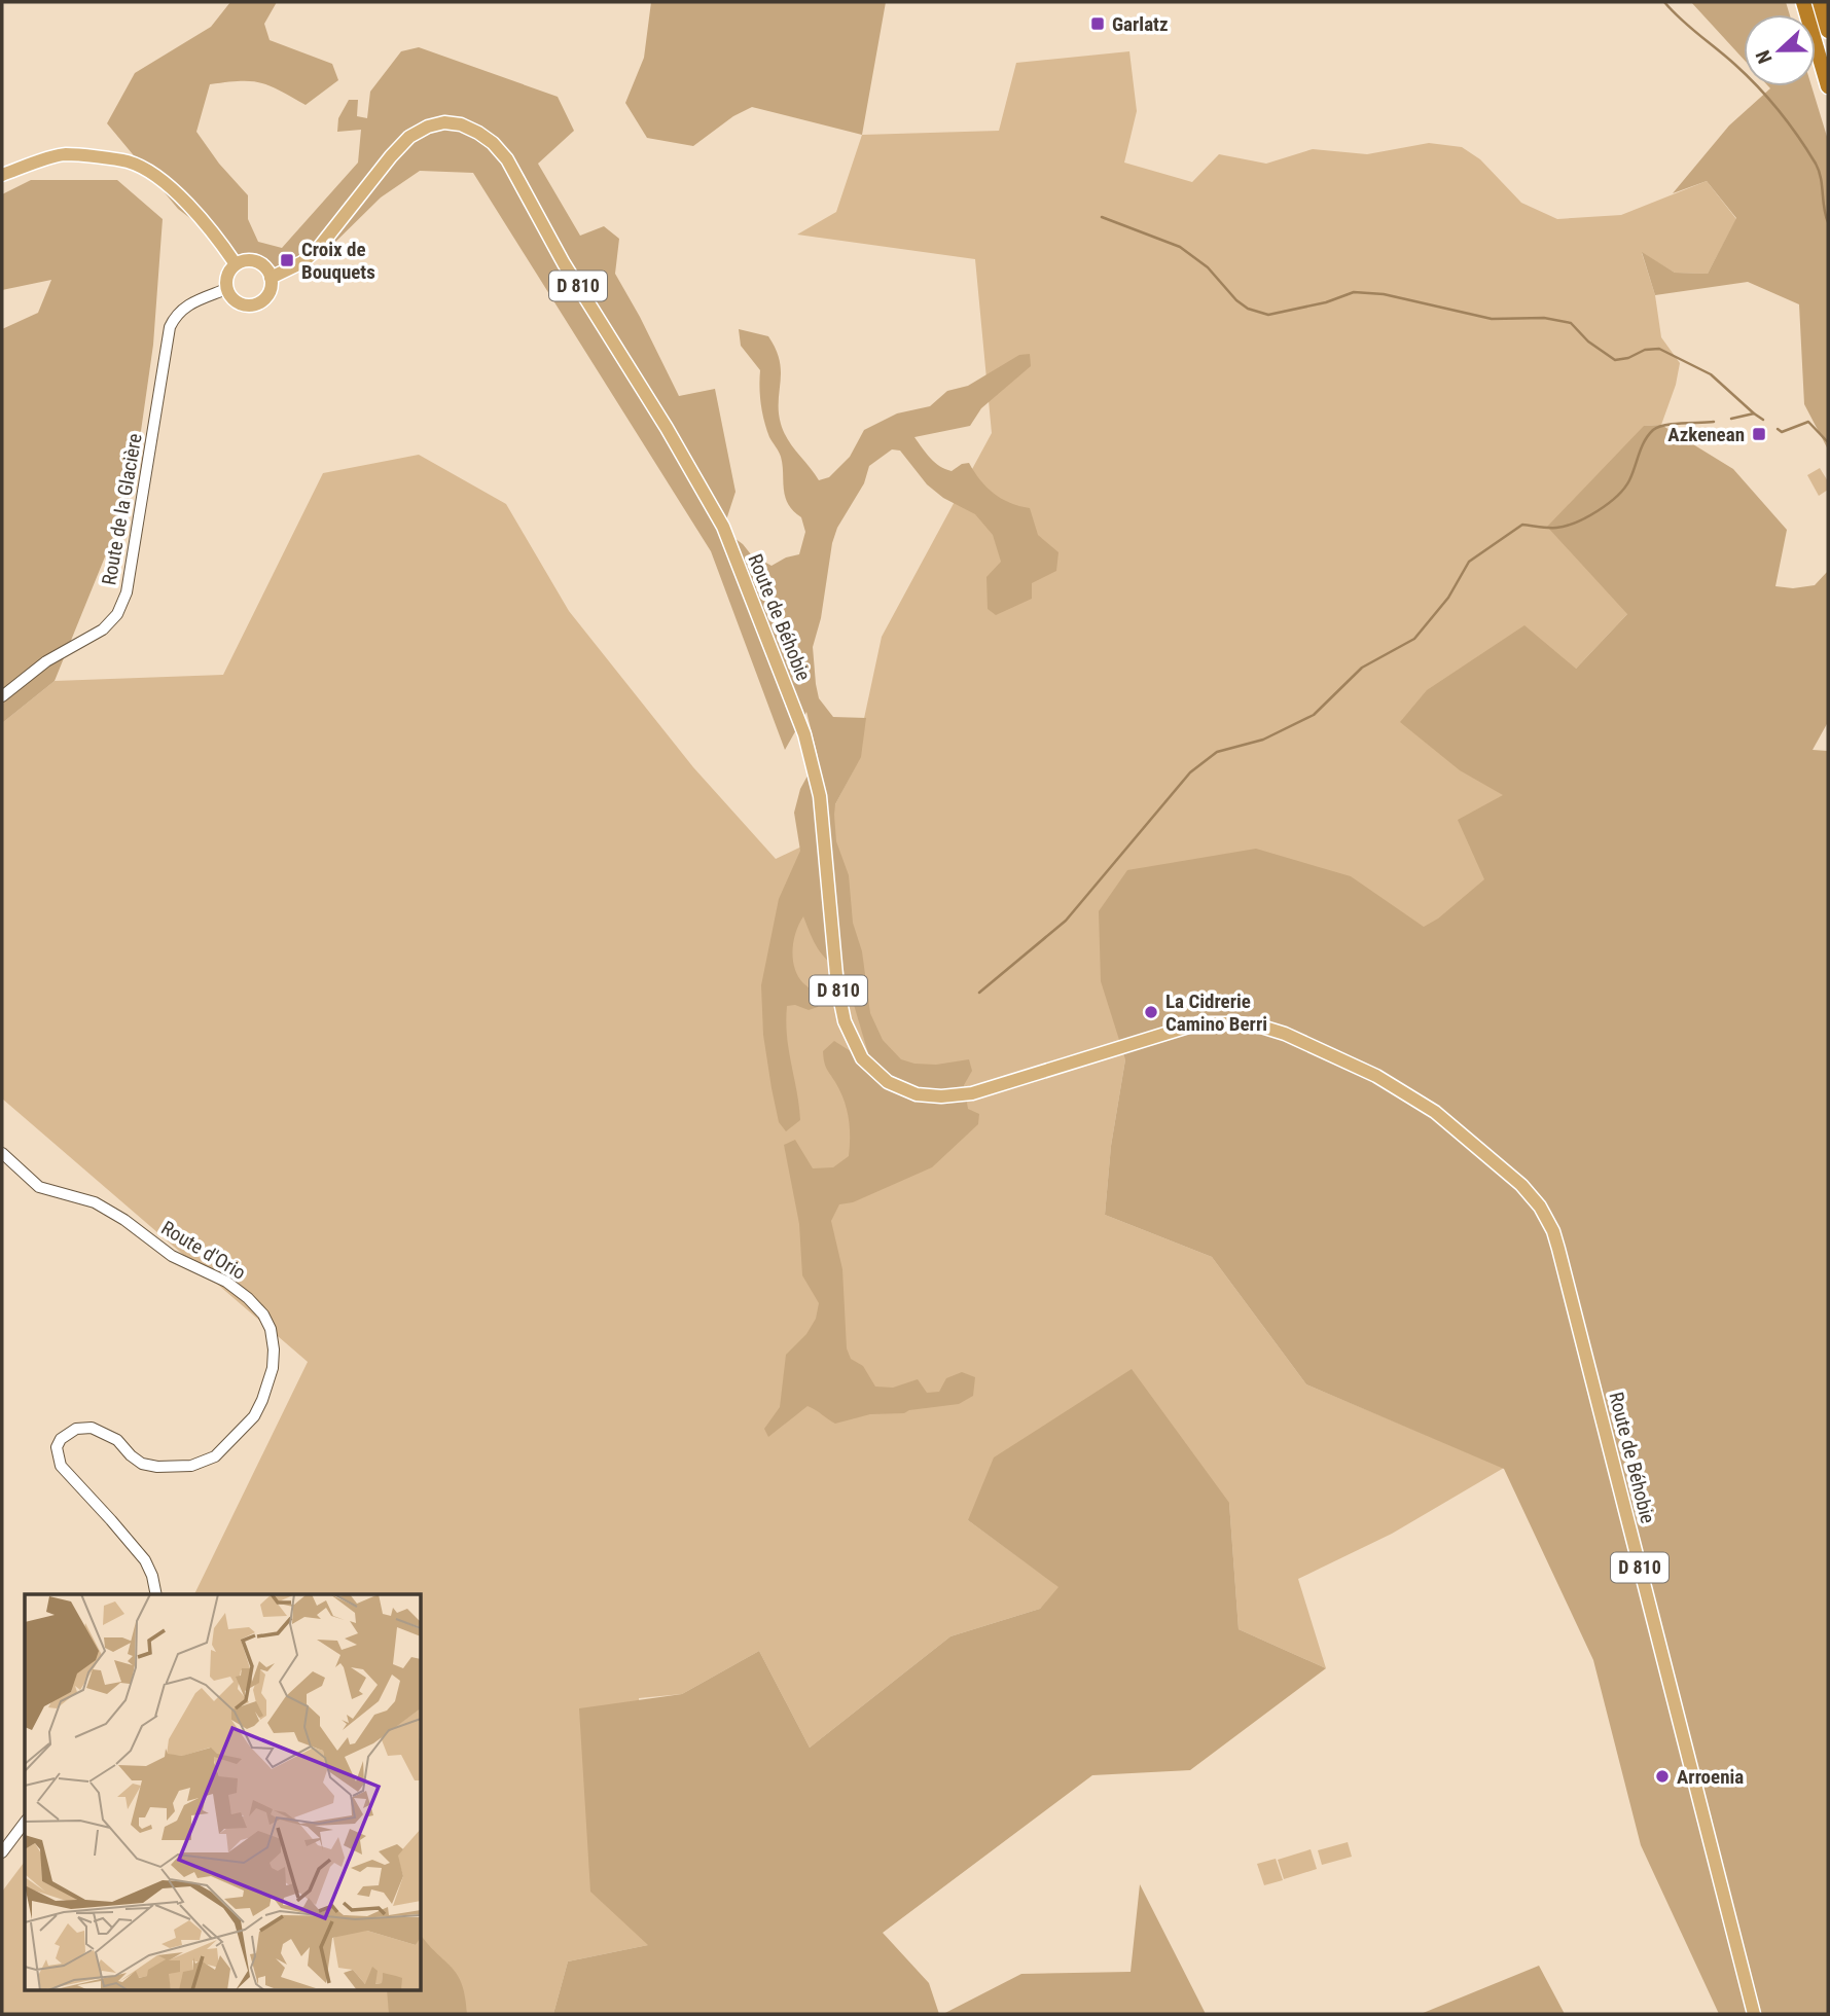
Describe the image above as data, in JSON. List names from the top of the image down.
{
  "streets": {
    "main road": ["D 810", "Route de Béhobie"],
    "street": ["Route de la Glacière", "Route d'Orio"]
  },
  "crossings": [
    ["Route de la Glacière", "Route de Béhobie"]
  ],
  "places": {
    "transit": ["Garlatz", "Croix de Bouquets", "Azkenean"],
    "other": ["La Cidrerie Camino Berri", "Arroenia"]
  },
  "north": "left"
}
